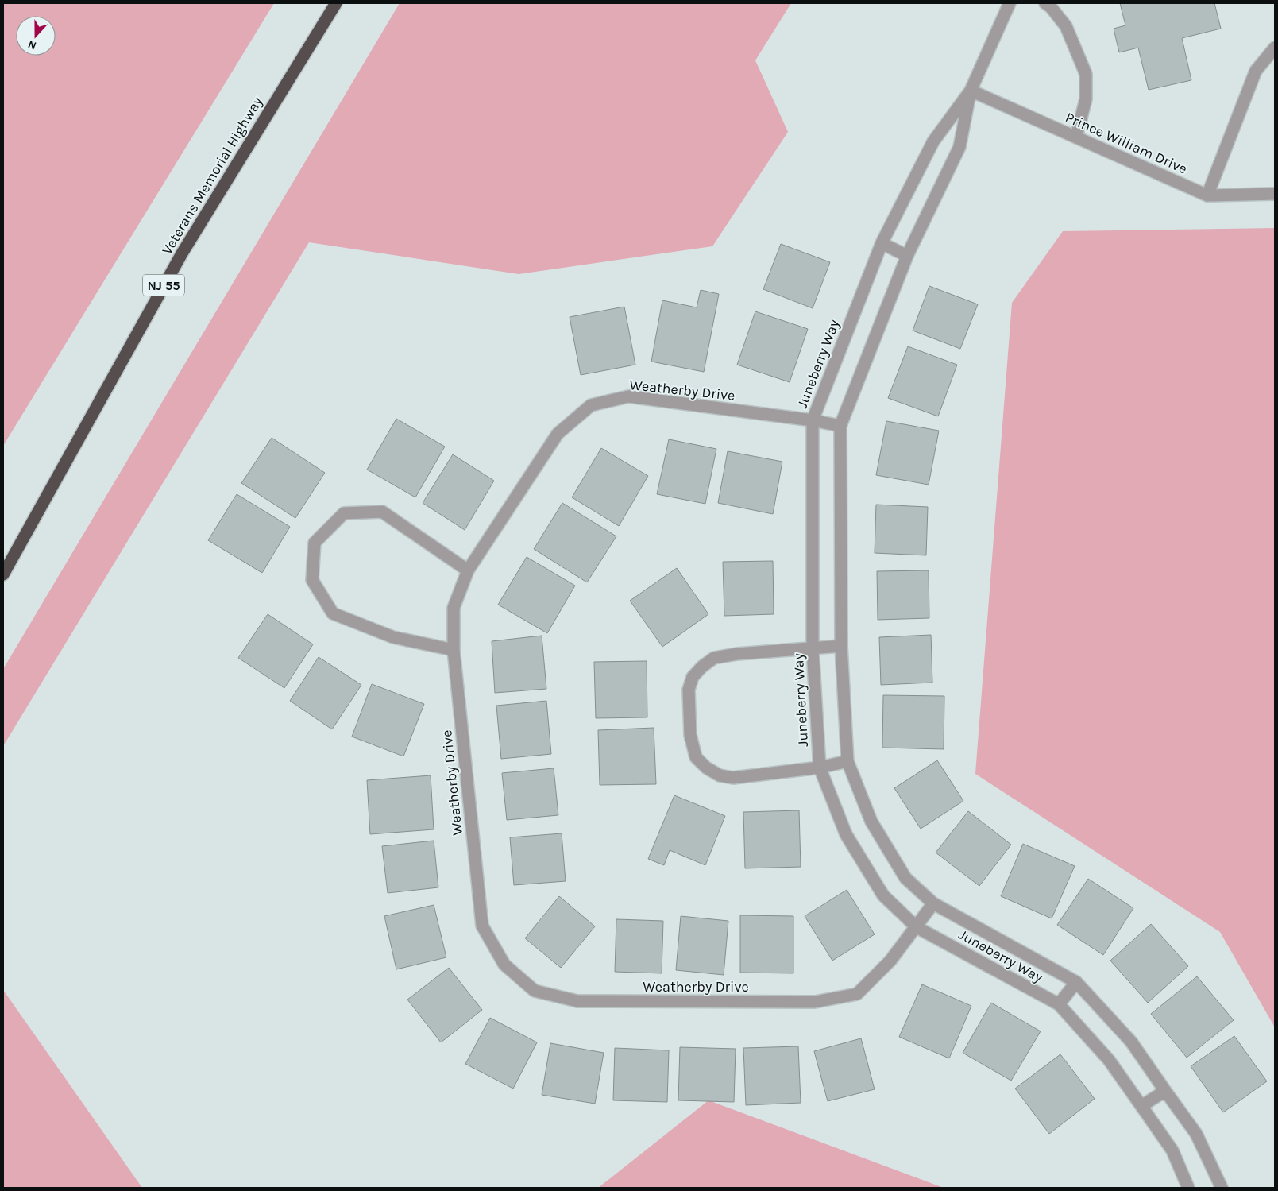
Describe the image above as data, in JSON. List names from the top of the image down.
{
  "streets": {
    "highway": ["Veterans Memorial Highway", "NJ 55"],
    "street": ["Prince William Drive", "Juneberry Way", "Weatherby Drive"]
  },
  "crossings": [
    ["Prince William Drive", "Juneberry Way"],
    ["Juneberry Way", "Weatherby Drive"]
  ],
  "north": "bottom"
}
